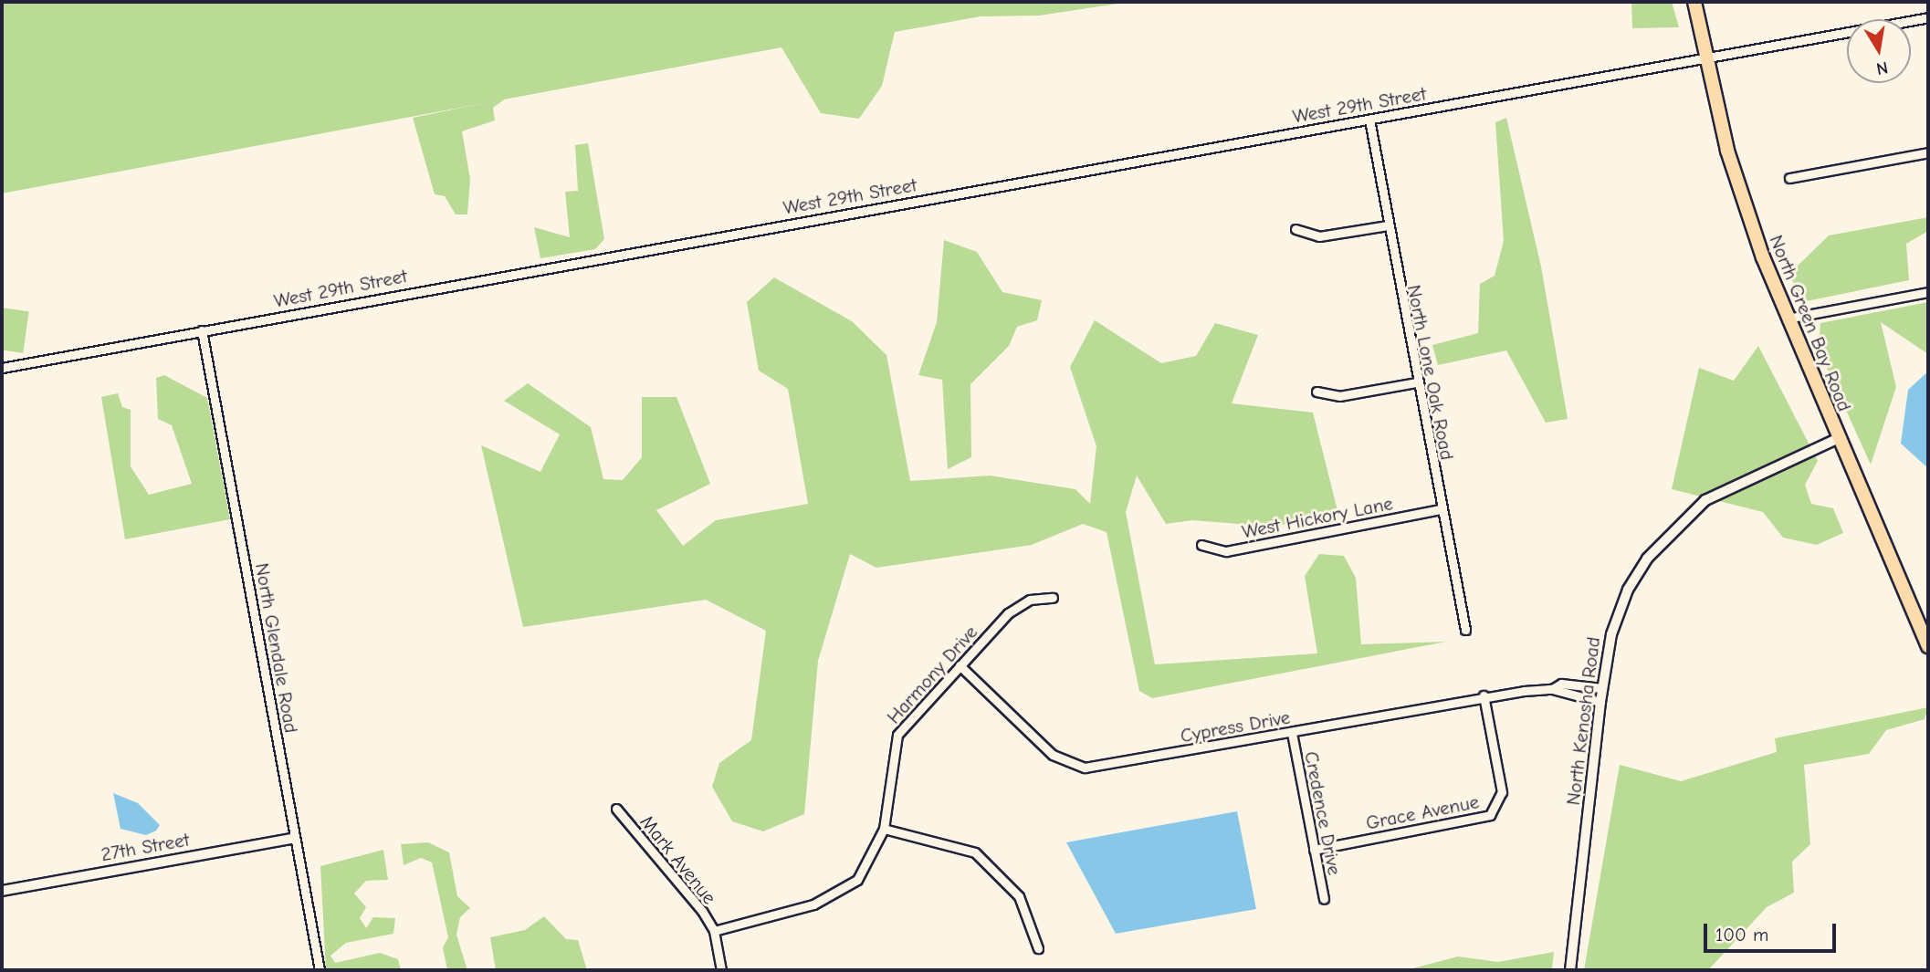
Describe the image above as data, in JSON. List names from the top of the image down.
{
  "streets": {
    "main road": ["North Green Bay Road"],
    "street": [
      "West 29th Street",
      "North Lone Oak Road",
      "West Hickory Lane",
      "North Glendale Road",
      "Harmony Drive",
      "North Kenosha Road",
      "Cypress Drive",
      "Grace Avenue",
      "Credence Drive",
      "27th Street",
      "Mark Avenue"
    ]
  },
  "crossings": [
    ["West 29th Street", "North Green Bay Road"],
    ["West 29th Street", "North Lone Oak Road"],
    ["West 29th Street", "North Glendale Road"],
    ["North Green Bay Road", "North Kenosha Road"],
    ["North Lone Oak Road", "West Hickory Lane"],
    ["North Glendale Road", "27th Street"],
    ["Harmony Drive", "Cypress Drive"],
    ["Harmony Drive", "Mark Avenue"],
    ["North Kenosha Road", "Cypress Drive"],
    ["Cypress Drive", "Grace Avenue"],
    ["Cypress Drive", "Credence Drive"],
    ["Grace Avenue", "Credence Drive"]
  ],
  "scale_bar": "100 m",
  "north": "bottom"
}
